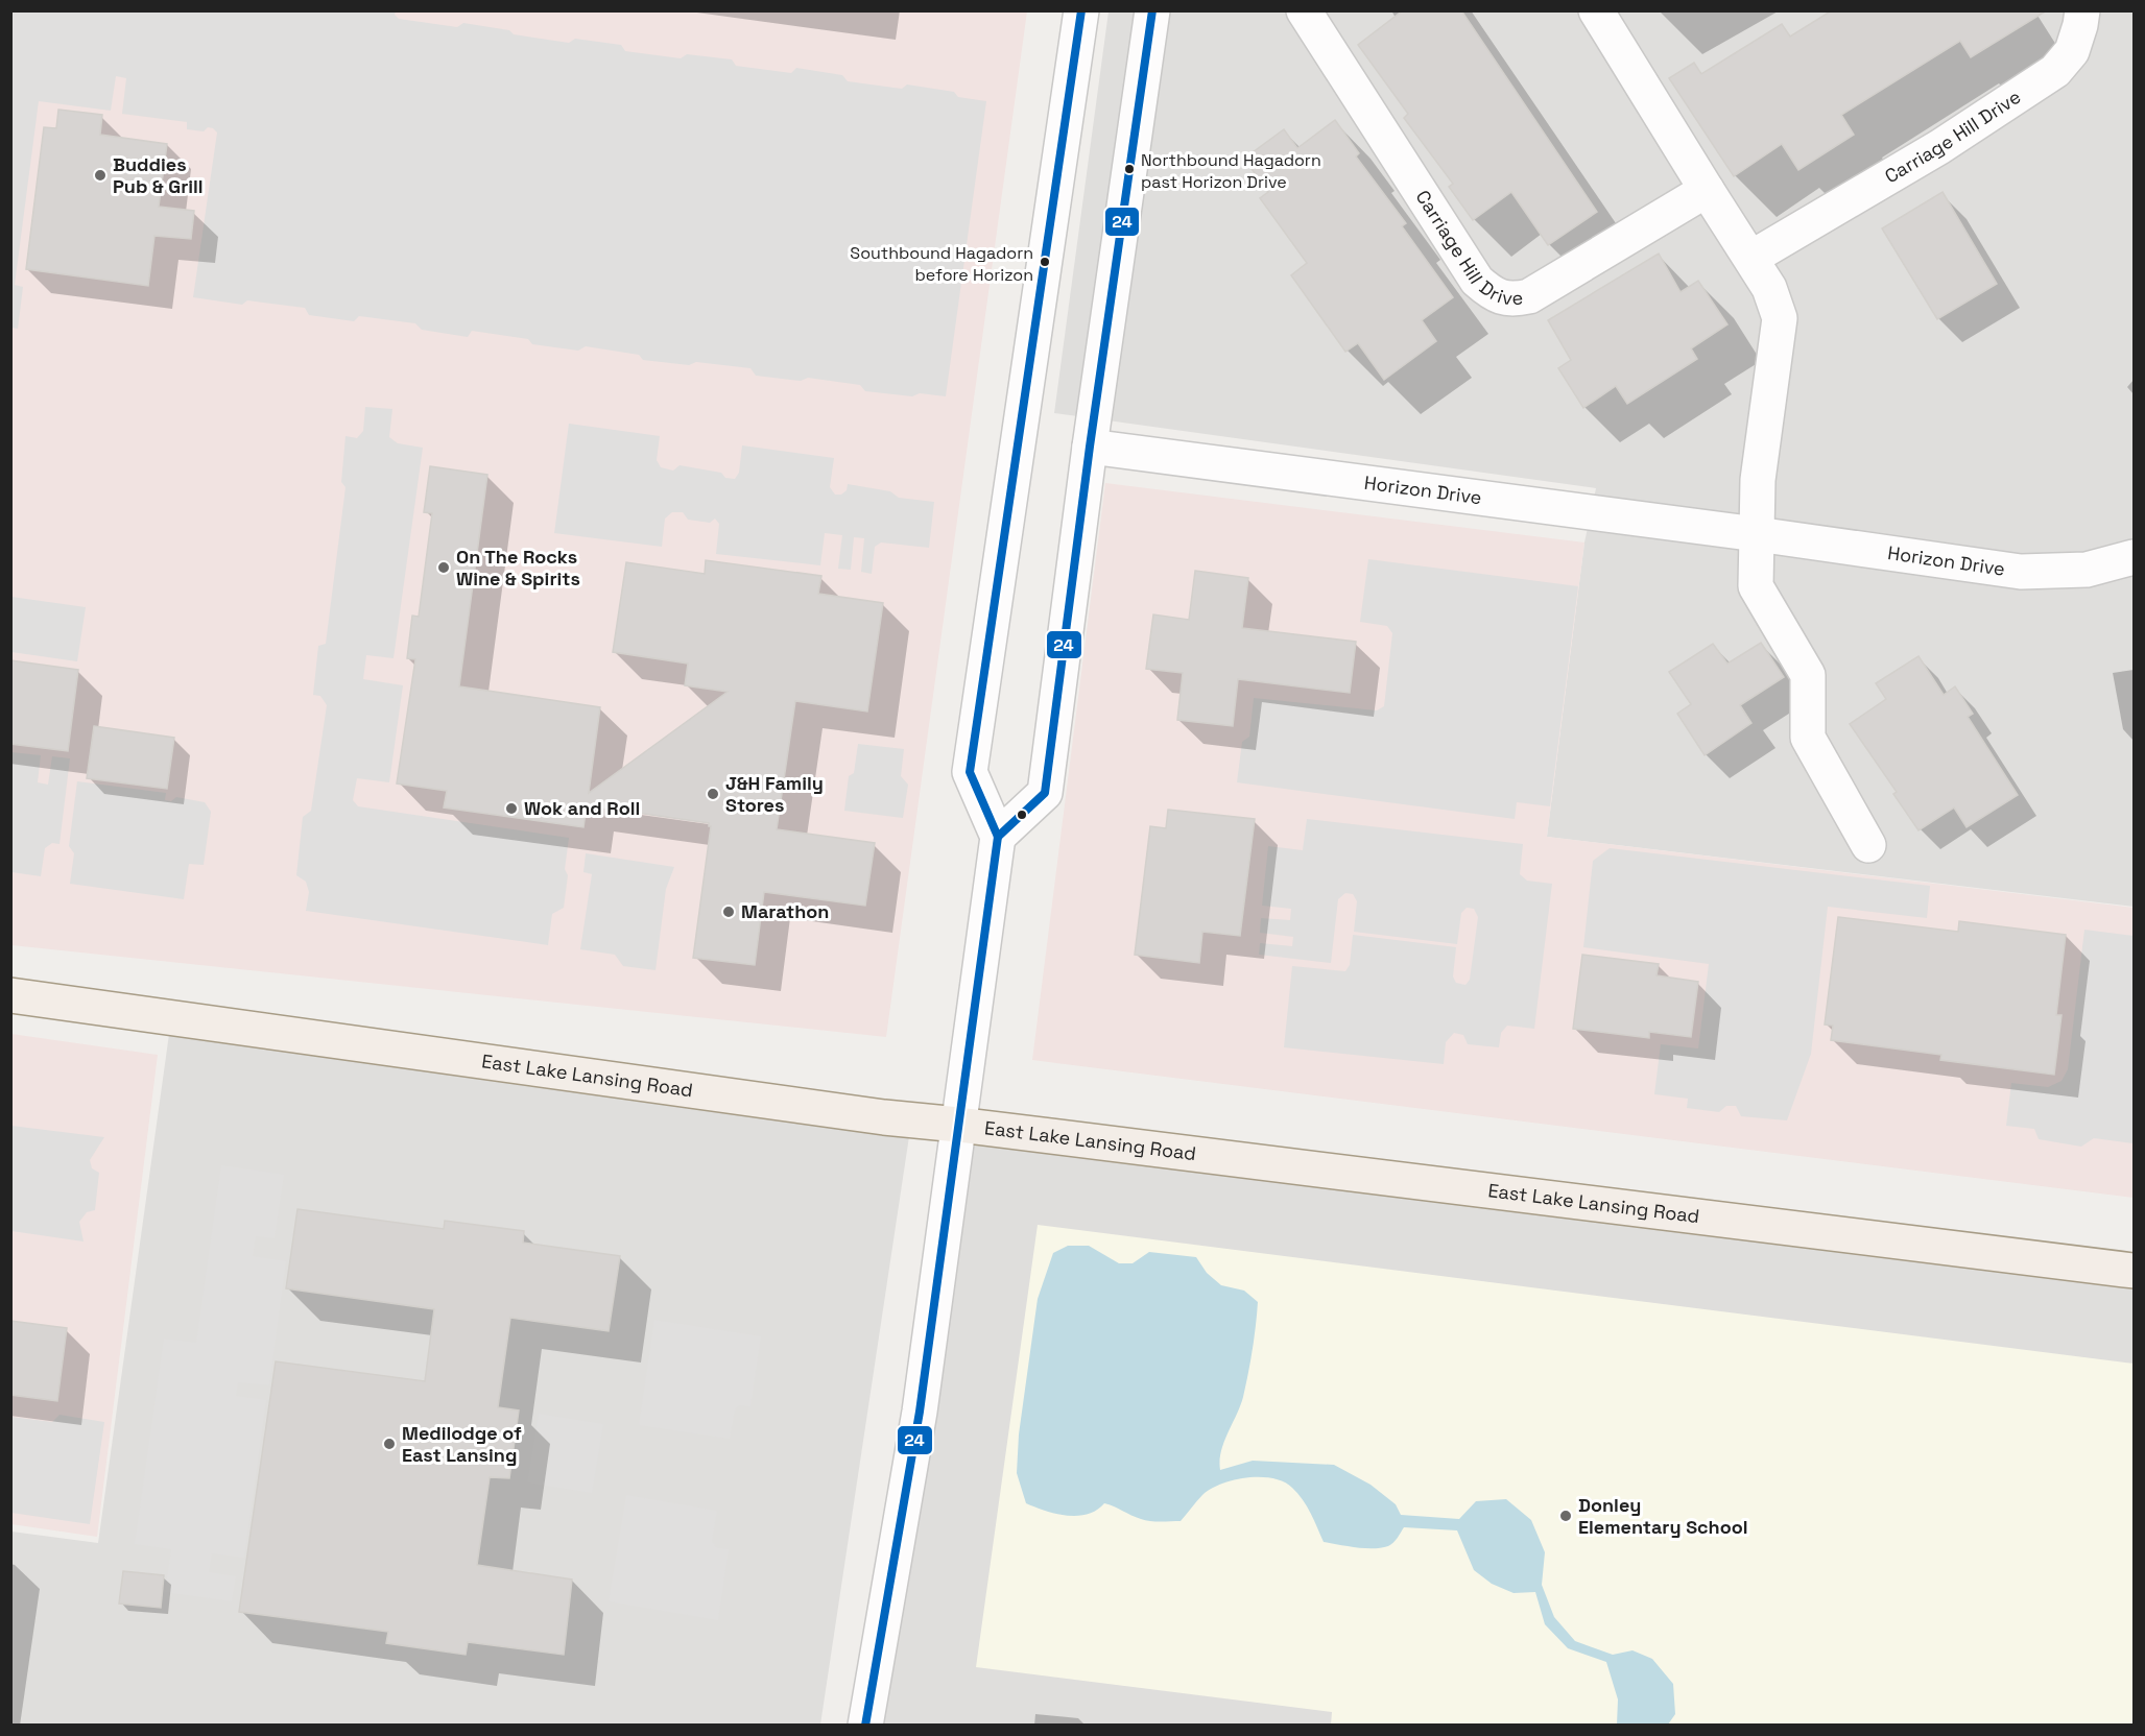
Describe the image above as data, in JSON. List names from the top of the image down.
{
  "streets": {
    "main road": ["East Lake Lansing Road"],
    "street": ["Carriage Hill Drive", "Horizon Drive"]
  },
  "places": [
    "Northbound Hagadorn past Horizon Drive",
    "Buddies Pub & Grill",
    "Southbound Hagadorn before Horizon",
    "On The Rocks Wine & Spirits",
    "J&H Family Stores",
    "Wok and Roll",
    "Marathon",
    "Medilodge of East Lansing",
    "Donley Elementary School"
  ],
  "lines": ["transit line 24"]
}
